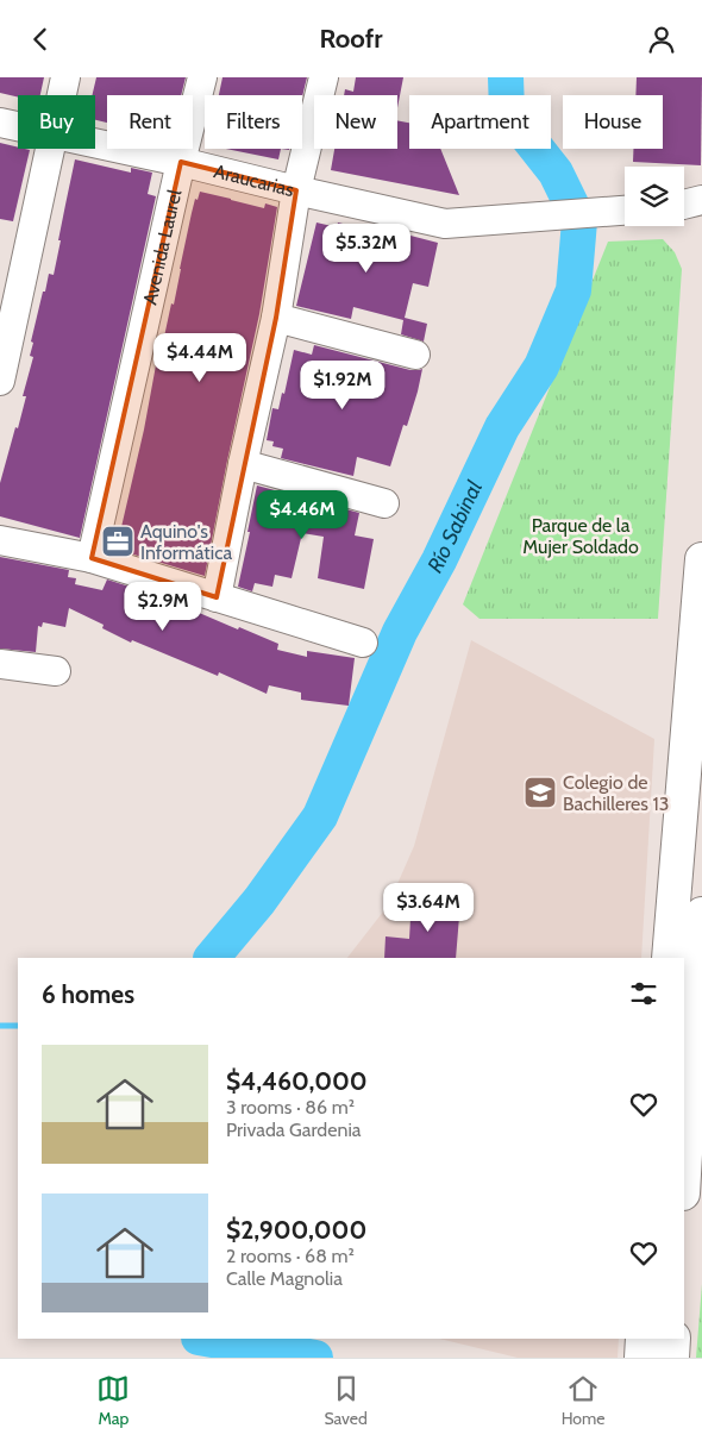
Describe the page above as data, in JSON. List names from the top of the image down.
{
  "streets": {
    "street": ["Araucarias", "Avenida Laurel"]
  },
  "crossings": [
    ["Araucarias", "Avenida Laurel"]
  ],
  "water": ["Río Sabinal"],
  "parks": ["Parque de la Mujer Soldado"],
  "places": {
    "office": ["Aquino's Informática"],
    "school or university": ["Colegio de Bachilleres 13"]
  },
  "page": {
    "header": "Roofr",
    "chip": [
      "Buy",
      "Rent",
      "Filters",
      "New",
      "Apartment",
      "House"
    ],
    "price": [
      "$5.32M",
      "$4.44M",
      "$1.92M",
      "$4.46M",
      "$2.9M",
      "$3.64M"
    ],
    "heading": "6 homes",
    "list": [
      {
        "name": "$4,460,000",
        "note": "3 rooms · 86 m² · Privada Gardenia"
      },
      {
        "name": "$2,900,000",
        "note": "2 rooms · 68 m² · Calle Magnolia"
      }
    ],
    "tabs": ["Map", "Saved", "Home"]
  }
}
